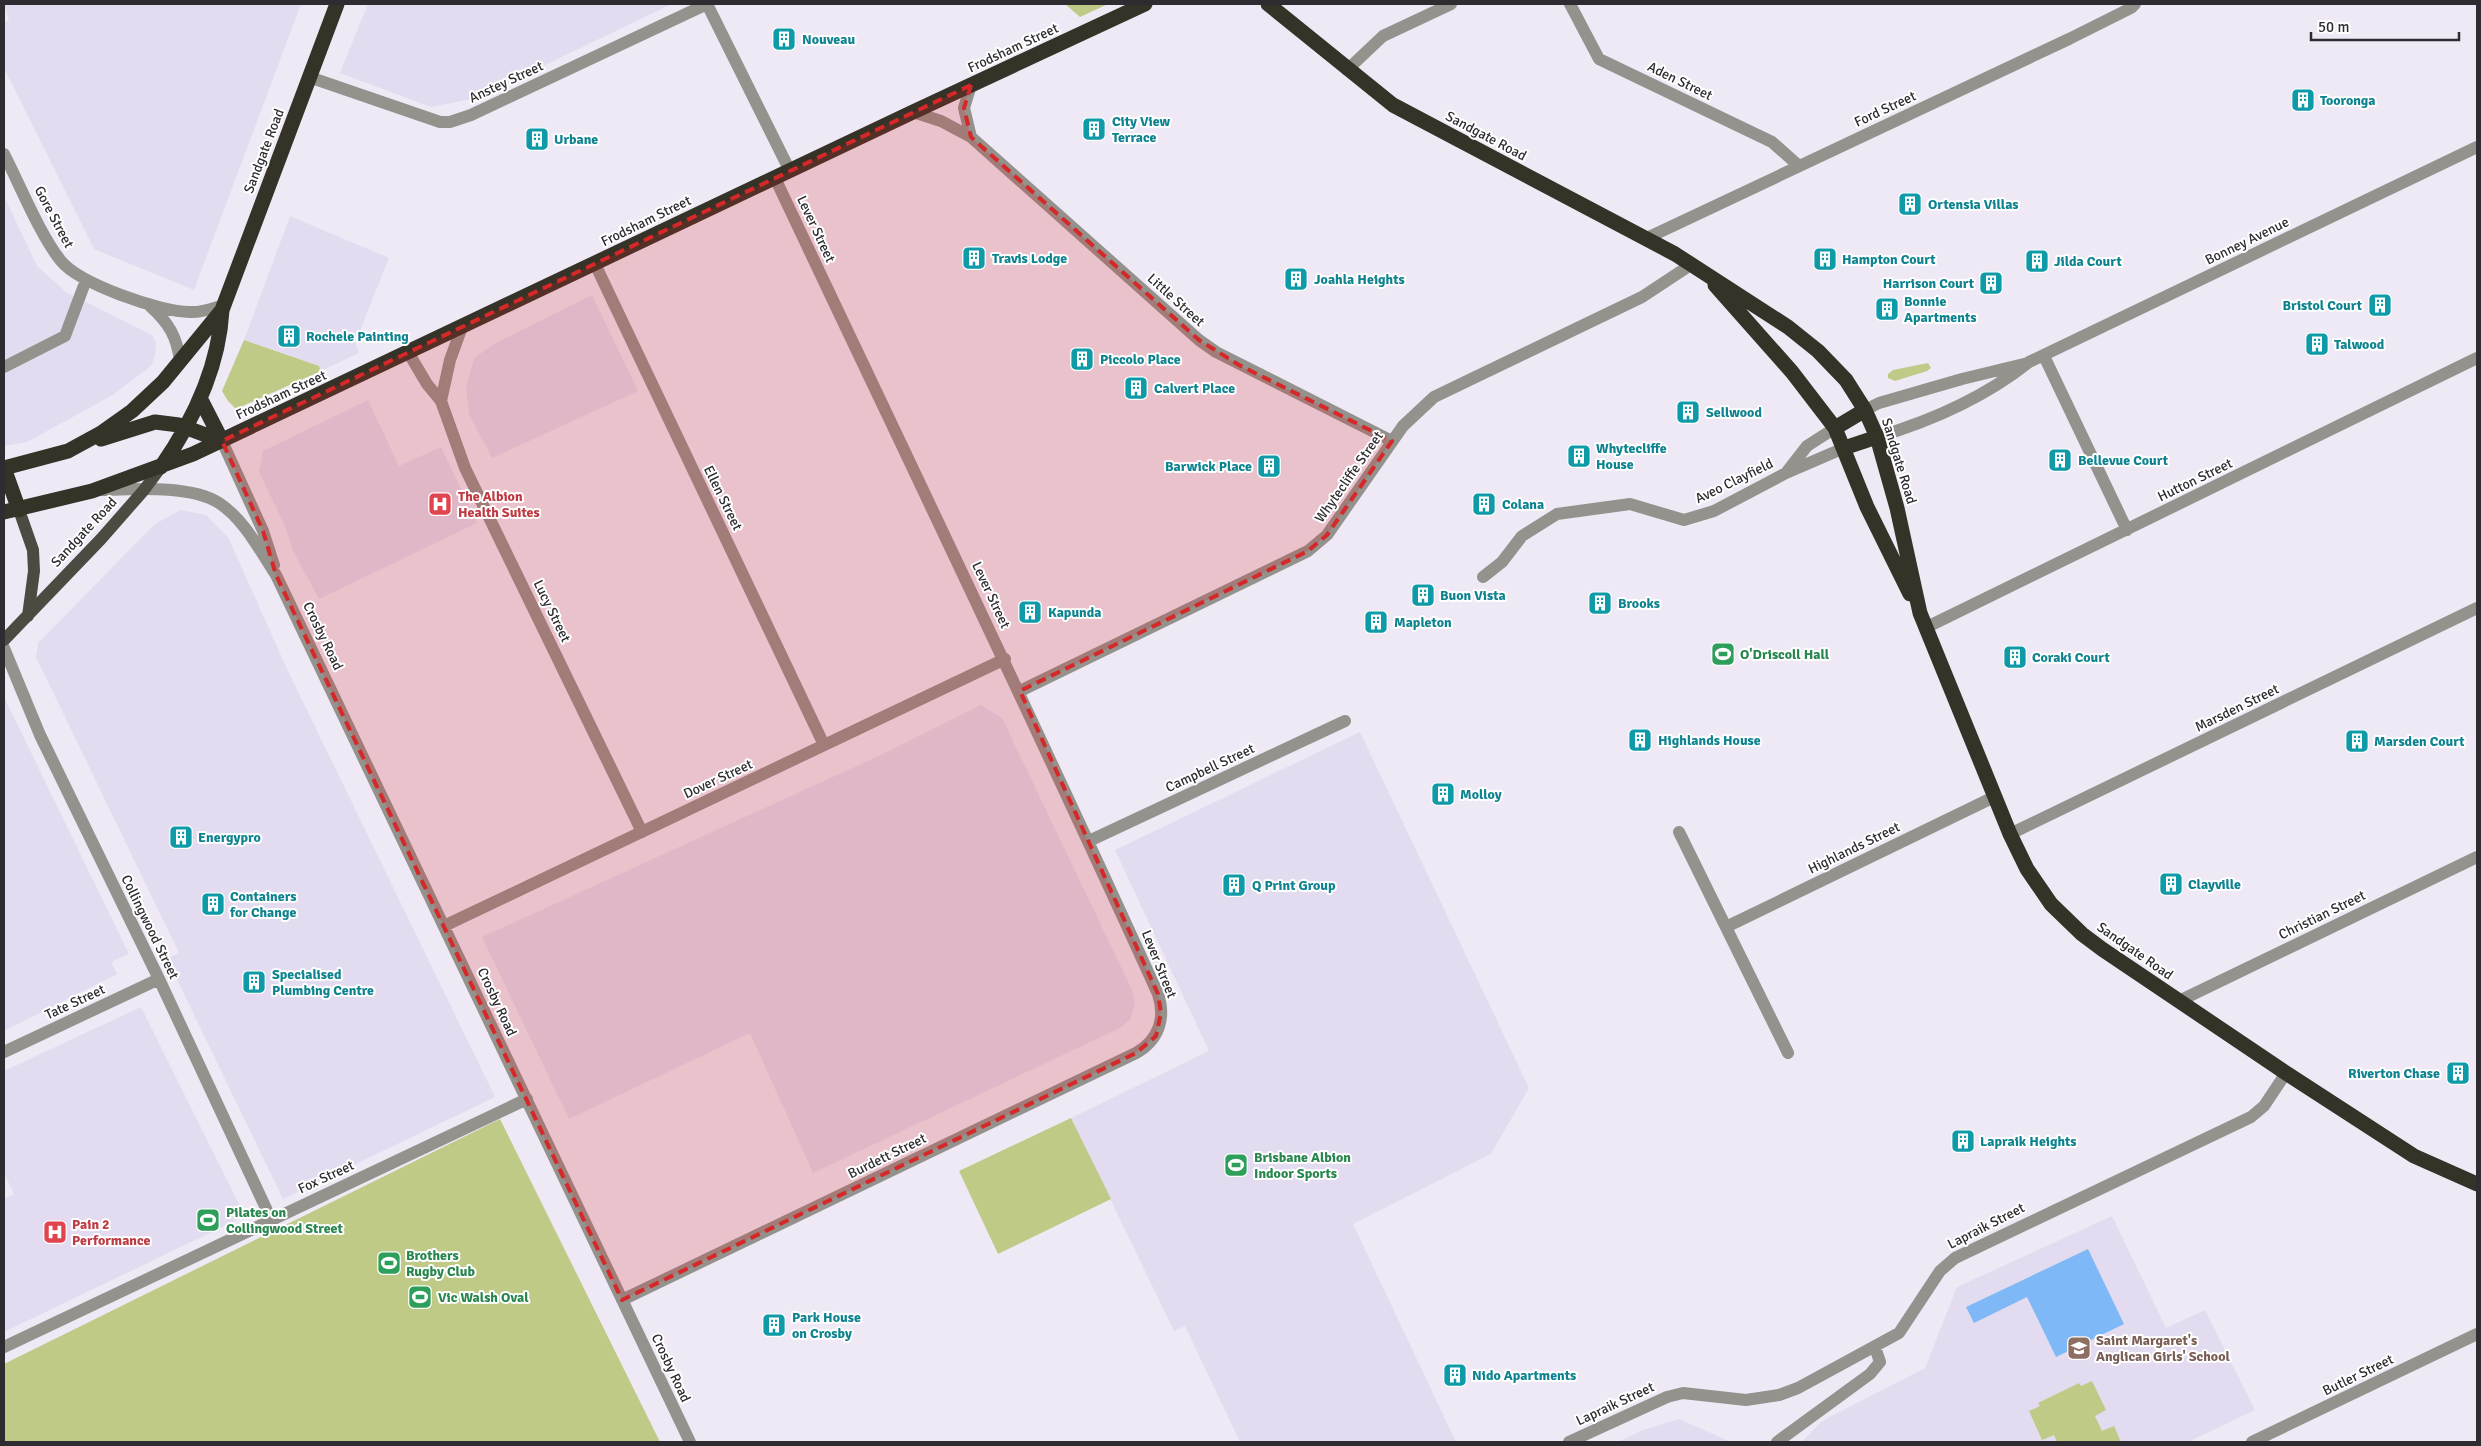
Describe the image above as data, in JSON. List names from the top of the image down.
{
  "streets": {
    "highway": ["Frodsham Street", "Sandgate Road"],
    "street": [
      "Aden Street",
      "Anstey Street",
      "Ford Street",
      "Gore Street",
      "Lever Street",
      "Bonney Avenue",
      "Little Street",
      "Whytecliffe Street",
      "Hutton Street",
      "Aveo Clayfield",
      "Ellen Street",
      "Lucy Street",
      "Crosby Road",
      "Marsden Street",
      "Campbell Street",
      "Dover Street",
      "Highlands Street",
      "Christian Street",
      "Collingwood Street",
      "Tate Street",
      "Burdett Street",
      "Fox Street",
      "Lapraik Street",
      "Butler Street"
    ]
  },
  "crossings": [
    ["Frodsham Street", "Sandgate Road"],
    ["Frodsham Street", "Lever Street"],
    ["Frodsham Street", "Little Street"],
    ["Frodsham Street", "Ellen Street"],
    ["Frodsham Street", "Lucy Street"],
    ["Frodsham Street", "Crosby Road"],
    ["Aden Street", "Ford Street"],
    ["Anstey Street", "Sandgate Road"],
    ["Ford Street", "Sandgate Road"],
    ["Sandgate Road", "Gore Street"],
    ["Sandgate Road", "Bonney Avenue"],
    ["Sandgate Road", "Whytecliffe Street"],
    ["Sandgate Road", "Hutton Street"],
    ["Sandgate Road", "Aveo Clayfield"],
    ["Sandgate Road", "Crosby Road"],
    ["Sandgate Road", "Marsden Street"],
    ["Sandgate Road", "Highlands Street"],
    ["Sandgate Road", "Christian Street"],
    ["Sandgate Road", "Lapraik Street"],
    ["Lever Street", "Whytecliffe Street"],
    ["Lever Street", "Campbell Street"],
    ["Lever Street", "Dover Street"],
    ["Lever Street", "Burdett Street"],
    ["Little Street", "Whytecliffe Street"],
    ["Ellen Street", "Dover Street"],
    ["Lucy Street", "Dover Street"],
    ["Crosby Road", "Dover Street"],
    ["Crosby Road", "Burdett Street"],
    ["Crosby Road", "Fox Street"],
    ["Collingwood Street", "Tate Street"],
    ["Collingwood Street", "Fox Street"]
  ],
  "places": {
    "building": [
      "Nouveau",
      "Tooronga",
      "City View Terrace",
      "Urbane",
      "Ortensia Villas",
      "Travis Lodge",
      "Hampton Court",
      "Jilda Court",
      "Joahla Heights",
      "Harrison Court",
      "Bristol Court",
      "Bonnie Apartments",
      "Rochele Painting",
      "Talwood",
      "Piccolo Place",
      "Calvert Place",
      "Sellwood",
      "Whytecliffe House",
      "Bellevue Court",
      "Barwick Place",
      "Colana",
      "Buon Vista",
      "Brooks",
      "Kapunda",
      "Mapleton",
      "Coraki Court",
      "Highlands House",
      "Marsden Court",
      "Molloy",
      "Energypro",
      "Clayville",
      "Q Print Group",
      "Containers for Change",
      "Specialised Plumbing Centre",
      "Riverton Chase",
      "Lapraik Heights",
      "Park House on Crosby",
      "Nido Apartments"
    ],
    "hospital": ["The Albion Health Suites", "Pain 2 Performance"],
    "sports": [
      "O'Driscoll Hall",
      "Brisbane Albion Indoor Sports",
      "Pilates on Collingwood Street",
      "Brothers Rugby Club",
      "Vic Walsh Oval"
    ],
    "school or university": ["Saint Margaret's Anglican Girls' School"]
  },
  "scale_bar": "50 m"
}
